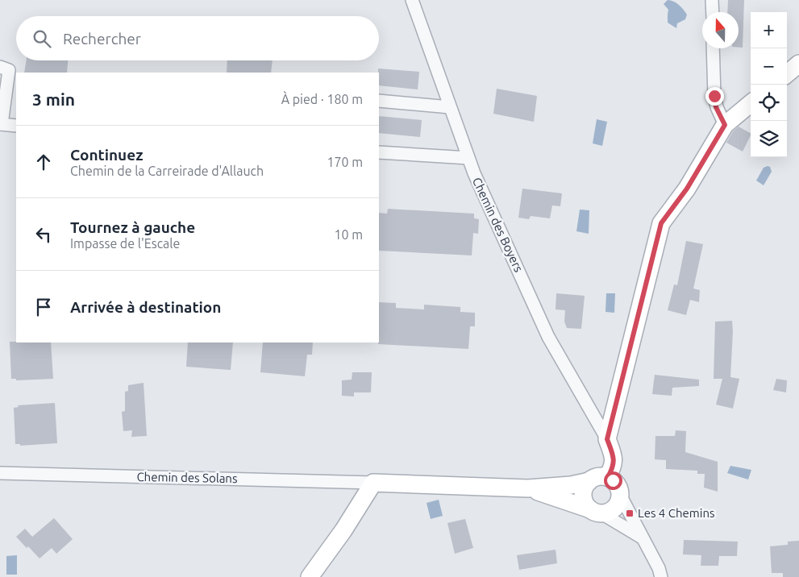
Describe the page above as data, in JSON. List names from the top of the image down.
{
  "streets": {
    "street": ["Chemin des Boyers", "Chemin des Solans"]
  },
  "places": {
    "transit": ["Les 4 Chemins"]
  },
  "north": "top",
  "page": {
    "map_buttons": ["+", "−"],
    "search": "Rechercher",
    "heading": ["3 min", "À pied · 180 m"],
    "list": [
      ["Continuez", "Chemin de la Carreirade d'Allauch", "170 m"],
      ["Tournez à gauche", "Impasse de l'Escale", "10 m"],
      "Arrivée à destination"
    ]
  }
}
